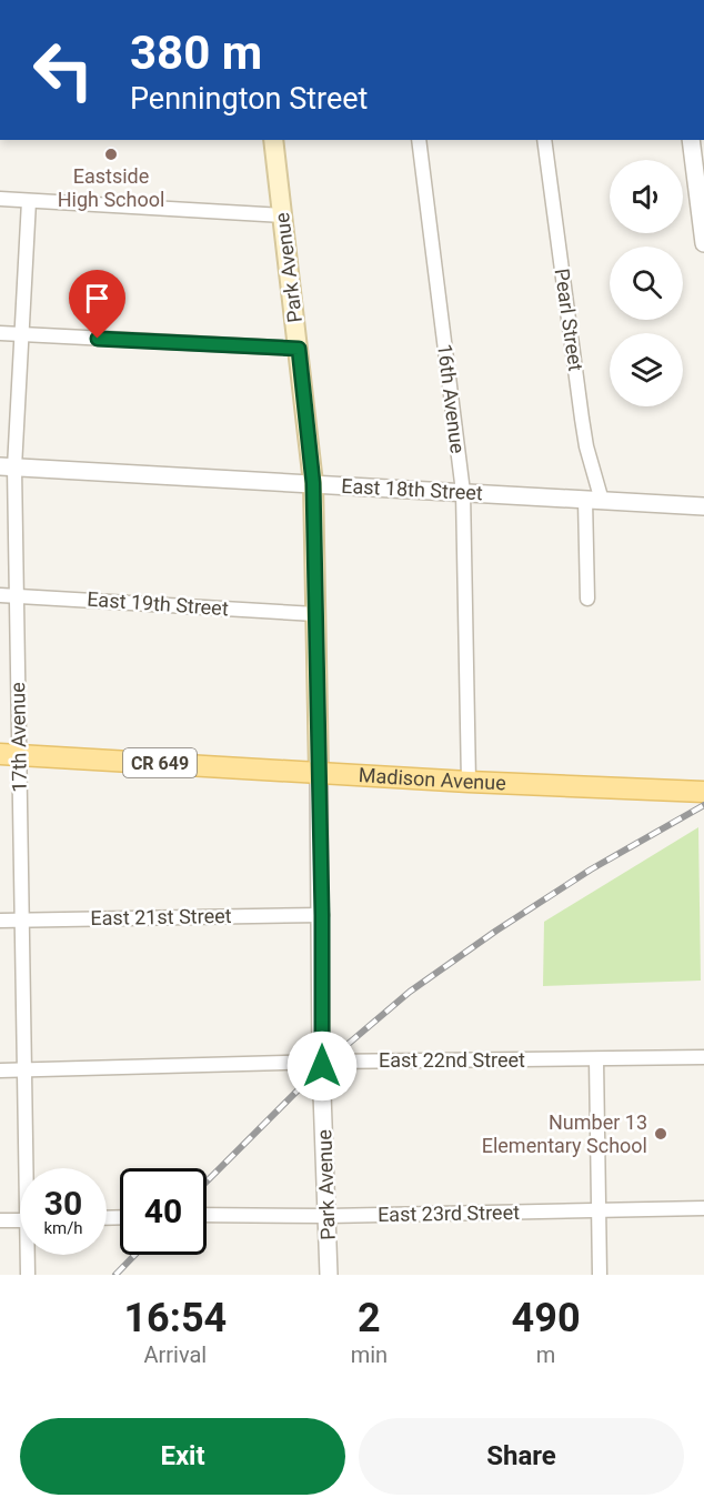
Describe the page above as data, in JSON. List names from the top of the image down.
{
  "streets": {
    "main road": ["Park Avenue", "CR 649", "Madison Avenue"],
    "street": [
      "Pearl Street",
      "16th Avenue",
      "East 18th Street",
      "East 19th Street",
      "17th Avenue",
      "East 21st Street",
      "East 22nd Street",
      "East 23rd Street"
    ]
  },
  "crossings": [
    ["Park Avenue", "East 18th Street"],
    ["Park Avenue", "East 19th Street"],
    ["Park Avenue", "Madison Avenue"],
    ["Park Avenue", "East 21st Street"],
    ["Park Avenue", "East 22nd Street"],
    ["Park Avenue", "East 23rd Street"],
    ["Pearl Street", "East 18th Street"],
    ["16th Avenue", "East 18th Street"],
    ["16th Avenue", "Madison Avenue"],
    ["East 18th Street", "17th Avenue"],
    ["East 19th Street", "17th Avenue"],
    ["17th Avenue", "Madison Avenue"],
    ["17th Avenue", "East 21st Street"],
    ["17th Avenue", "East 22nd Street"]
  ],
  "places": ["Eastside High School", "Number 13 Elementary School"],
  "page": {
    "turn": ["380 m", "Pennington Street"],
    "speed": "30 km/h",
    "limit": "40",
    "eta": [
      "16:54",
      "Arrival",
      "2",
      "min",
      "490",
      "m"
    ],
    "buttons": ["Exit", "Share"]
  }
}
